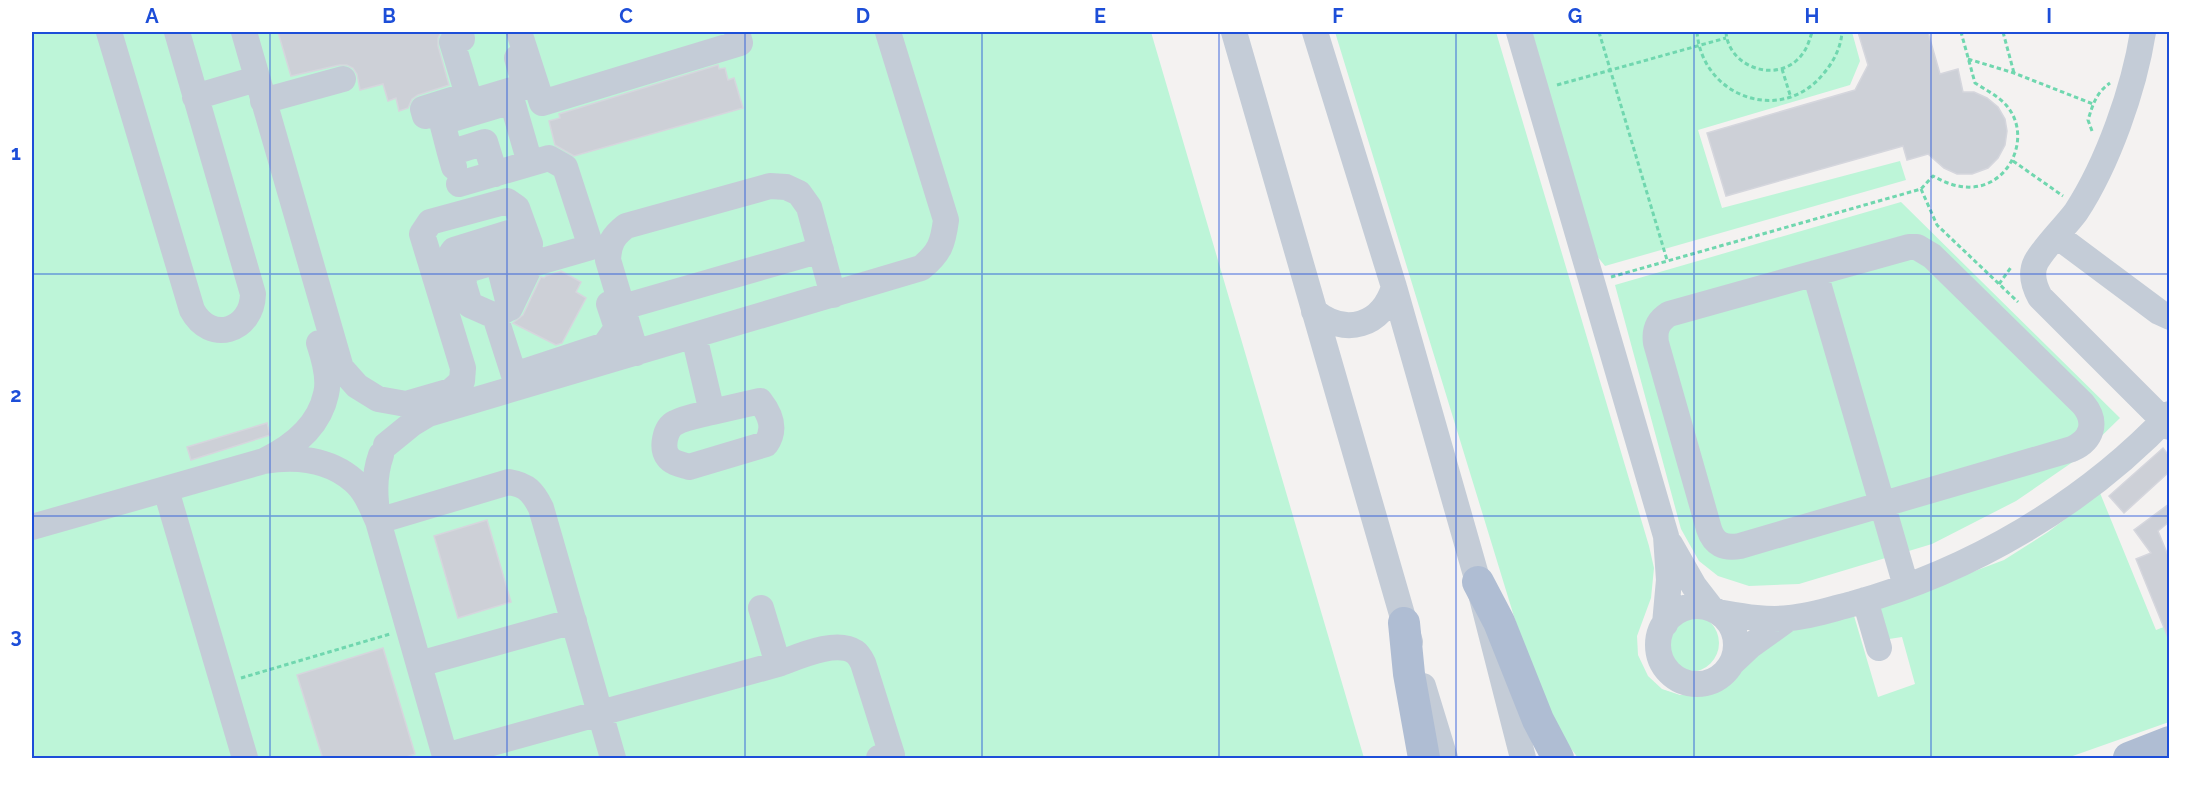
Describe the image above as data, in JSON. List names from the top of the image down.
{
  "grid": {
    "columns": [
      "A",
      "B",
      "C",
      "D",
      "E",
      "F",
      "G",
      "H",
      "I"
    ],
    "rows": ["1", "2", "3"]
  }
}
